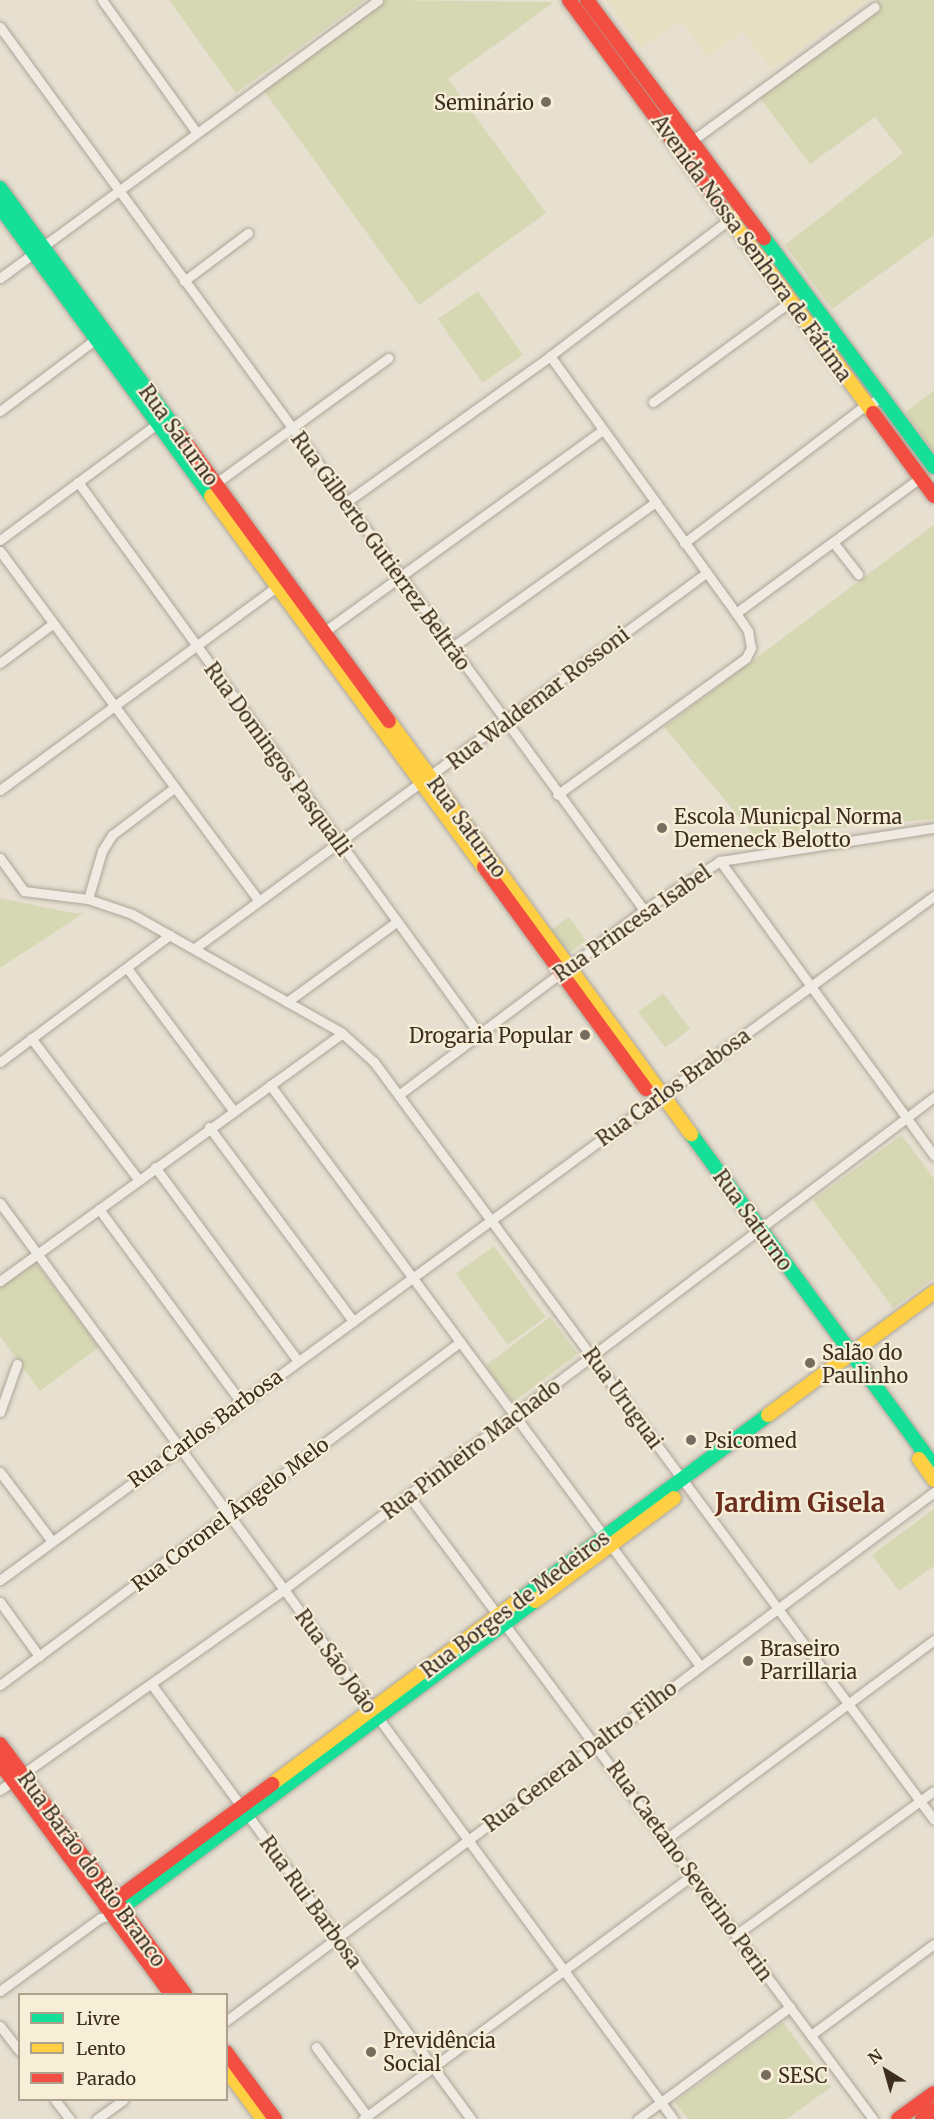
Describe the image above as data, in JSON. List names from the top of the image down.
{
  "streets": {
    "street": [
      "Avenida Nossa Senhora de Fátima",
      "Rua Saturno",
      "Rua Gilberto Gutierrez Beltrão",
      "Rua Waldemar Rossoni",
      "Rua Domingos Pasqualli",
      "Rua Princesa Isabel",
      "Rua Carlos Brabosa",
      "Rua Uruguai",
      "Rua Carlos Barbosa",
      "Rua Pinheiro Machado",
      "Rua Coronel Ângelo Melo",
      "Rua Borges de Medeiros",
      "Rua São João",
      "Rua General Daltro Filho",
      "Rua Barão do Rio Branco",
      "Rua Caetano Severino Perin",
      "Rua Rui Barbosa"
    ]
  },
  "crossings": [
    ["Rua Saturno", "Rua Waldemar Rossoni"],
    ["Rua Saturno", "Rua Princesa Isabel"],
    ["Rua Saturno", "Rua Carlos Brabosa"],
    ["Rua Saturno", "Rua Pinheiro Machado"],
    ["Rua Saturno", "Rua Borges de Medeiros"],
    ["Rua Gilberto Gutierrez Beltrão", "Rua Waldemar Rossoni"],
    ["Rua Gilberto Gutierrez Beltrão", "Rua Princesa Isabel"],
    ["Rua Waldemar Rossoni", "Rua Domingos Pasqualli"],
    ["Rua Waldemar Rossoni", "Rua Uruguai"],
    ["Rua Domingos Pasqualli", "Rua Princesa Isabel"],
    ["Rua Princesa Isabel", "Rua Uruguai"],
    ["Rua Carlos Brabosa", "Rua Uruguai"],
    ["Rua Carlos Brabosa", "Rua Carlos Barbosa"],
    ["Rua Uruguai", "Rua Pinheiro Machado"],
    ["Rua Uruguai", "Rua Borges de Medeiros"],
    ["Rua Uruguai", "Rua General Daltro Filho"],
    ["Rua Carlos Barbosa", "Rua São João"],
    ["Rua Pinheiro Machado", "Rua São João"],
    ["Rua Pinheiro Machado", "Rua Barão do Rio Branco"],
    ["Rua Pinheiro Machado", "Rua Caetano Severino Perin"],
    ["Rua Pinheiro Machado", "Rua Rui Barbosa"],
    ["Rua Coronel Ângelo Melo", "Rua São João"],
    ["Rua Borges de Medeiros", "Rua São João"],
    ["Rua Borges de Medeiros", "Rua Barão do Rio Branco"],
    ["Rua Borges de Medeiros", "Rua Caetano Severino Perin"],
    ["Rua Borges de Medeiros", "Rua Rui Barbosa"],
    ["Rua São João", "Rua General Daltro Filho"],
    ["Rua General Daltro Filho", "Rua Caetano Severino Perin"],
    ["Rua General Daltro Filho", "Rua Rui Barbosa"]
  ],
  "districts": ["Jardim Gisela"],
  "places": [
    "Seminário",
    "Escola Municpal Norma Demeneck Belotto",
    "Drogaria Popular",
    "Salão do Paulinho",
    "Psicomed",
    "Braseiro Parrillaria",
    "Previdência Social",
    "SESC"
  ],
  "legend": ["Livre", "Lento", "Parado"],
  "north": "top left"
}
